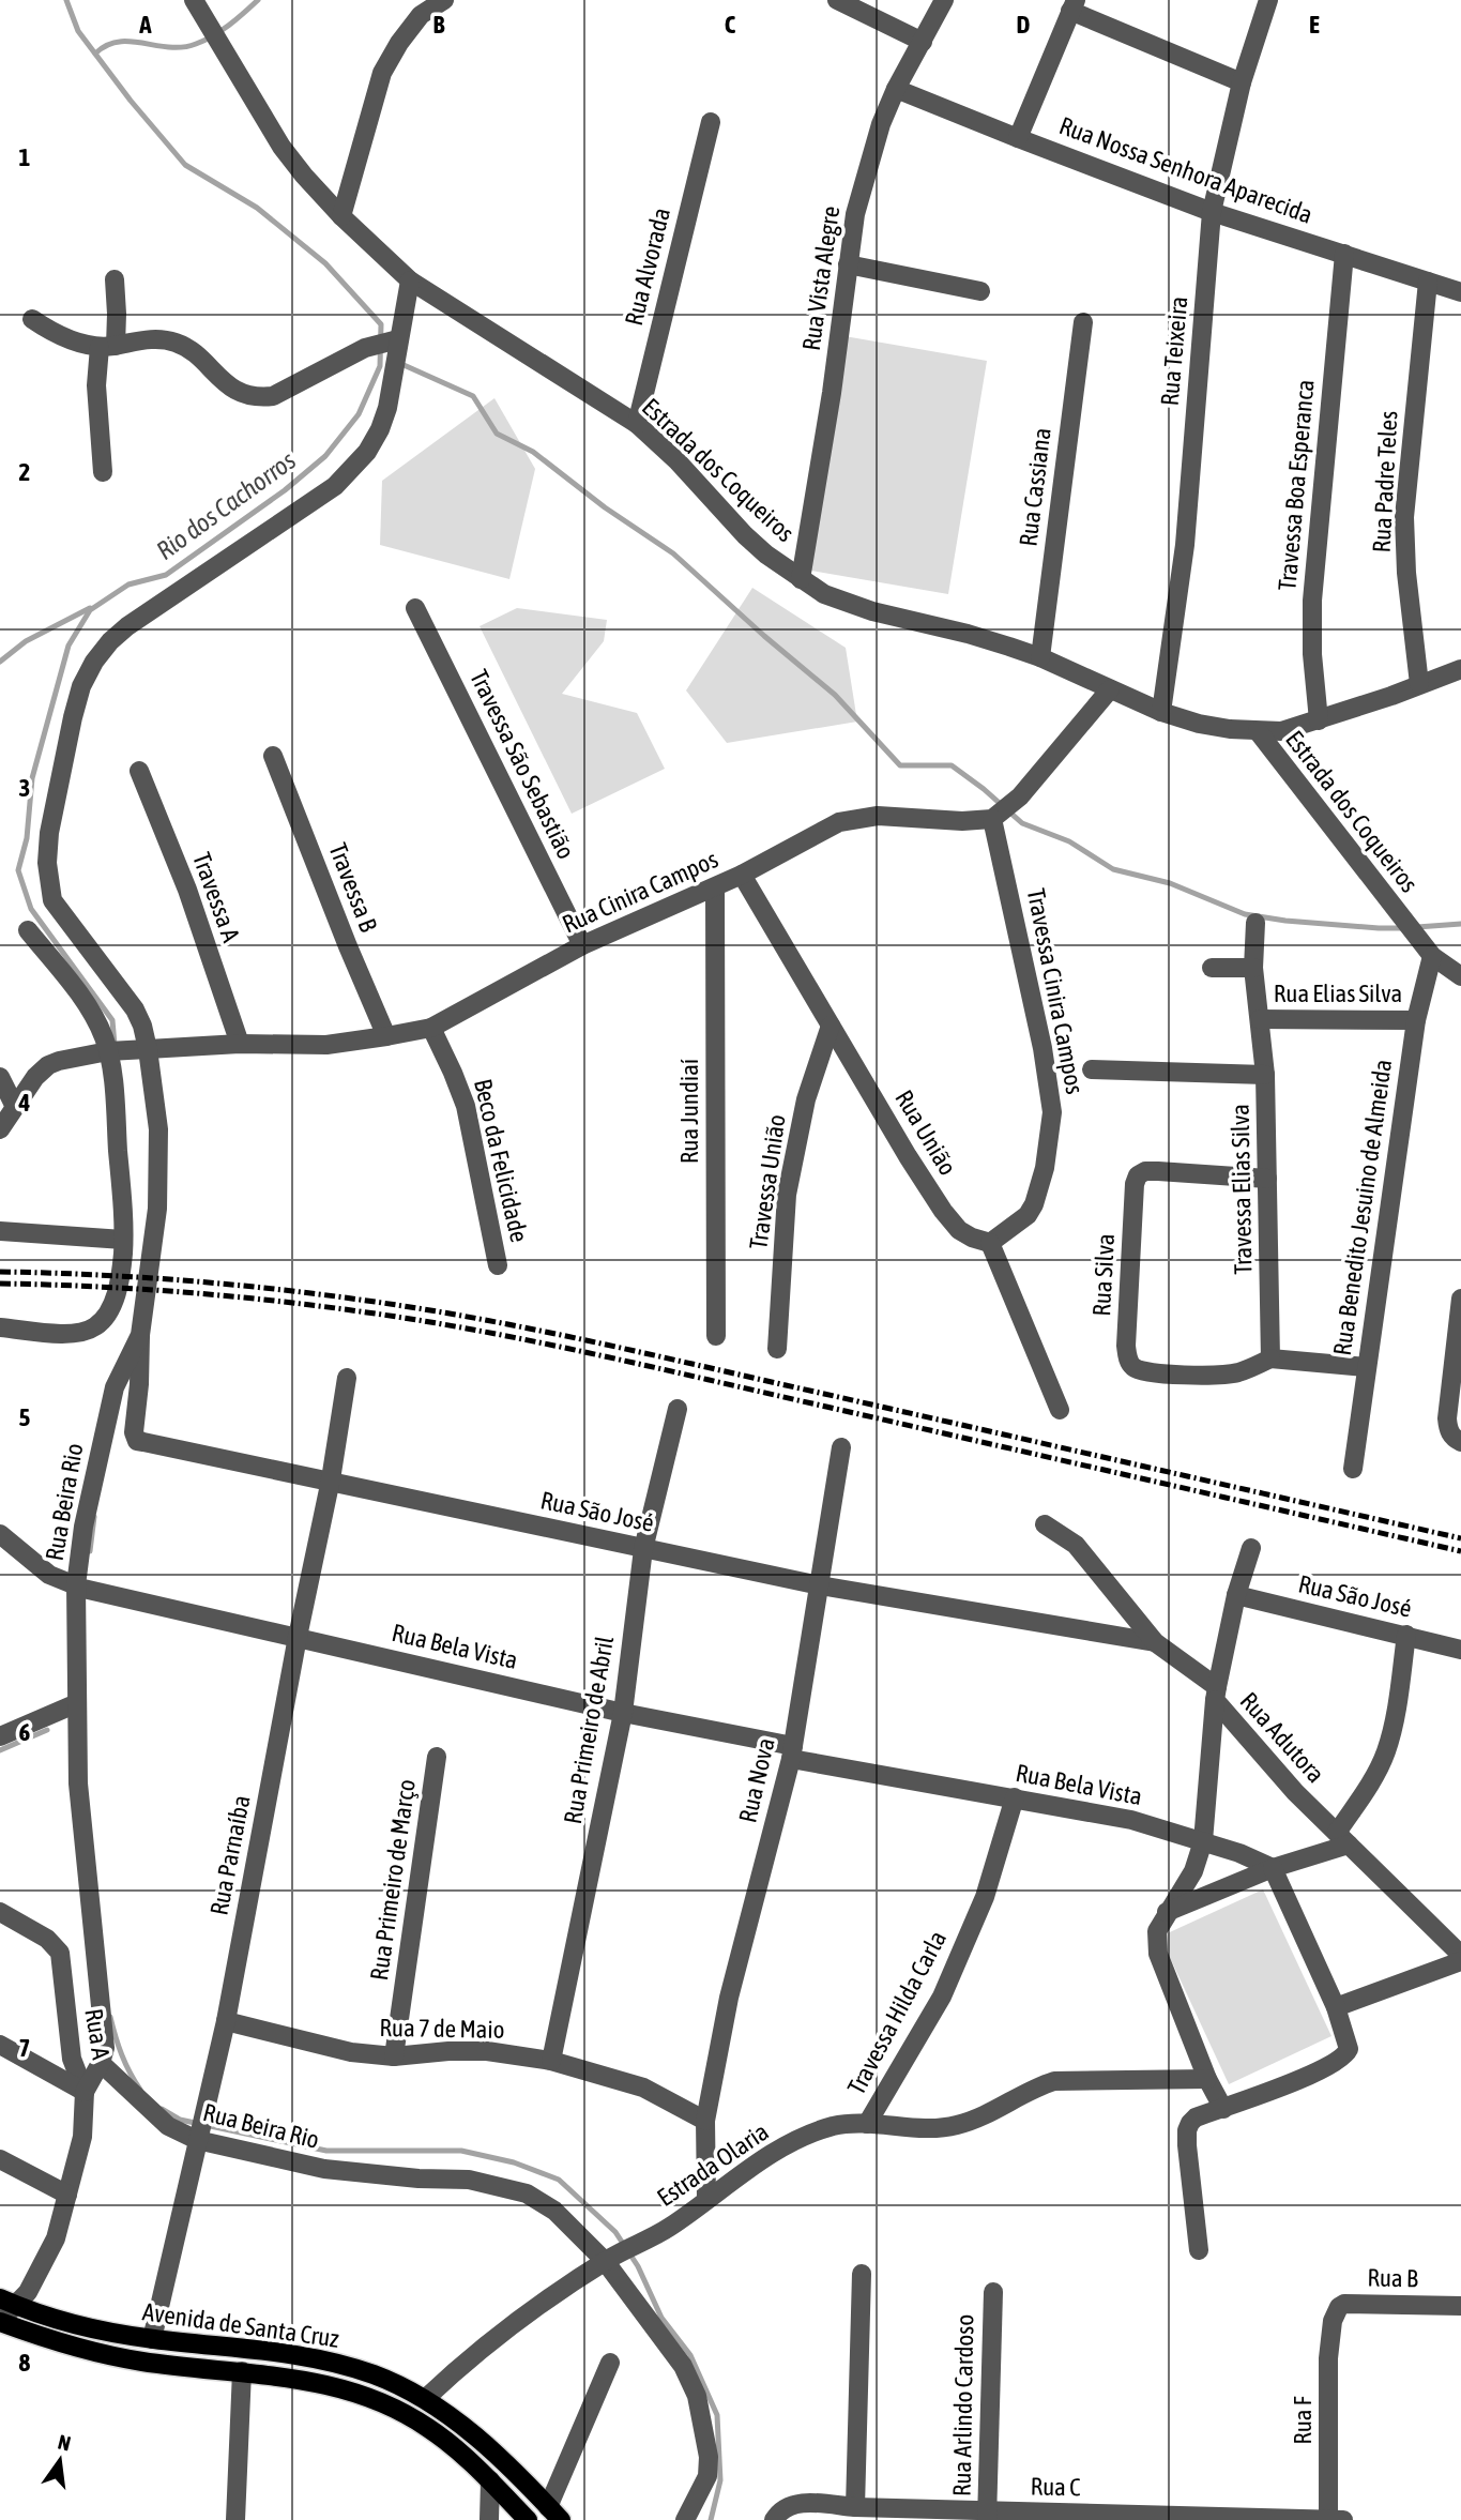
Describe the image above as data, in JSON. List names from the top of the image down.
{
  "streets": {
    "main road": ["Avenida de Santa Cruz"],
    "street": [
      "Rua Nossa Senhora Aparecida",
      "Rua Alvorada",
      "Rua Vista Alegre",
      "Rua Teixeira",
      "Estrada dos Coqueiros",
      "Rua Padre Teles",
      "Travessa Boa Esperanca",
      "Rua Cassiana",
      "Travessa São Sebastião",
      "Travessa B",
      "Rua Cinira Campos",
      "Travessa A",
      "Travessa Cinira Campos",
      "Rua Elias Silva",
      "Rua Jundiaí",
      "Rua União",
      "Beco da Felicidade",
      "Travessa União",
      "Travessa Elias Silva",
      "Rua Benedito Jesuino de Almeida",
      "Rua Silva",
      "Rua Beira Rio",
      "Rua São José",
      "Rua Bela Vista",
      "Rua Primeiro de Abril",
      "Rua Adutora",
      "Rua Nova",
      "Rua Parnaíba",
      "Rua Primeiro de Março",
      "Travessa Hilda Carla",
      "Rua 7 de Maio",
      "Rua A",
      "Estrada Olaria",
      "Rua B",
      "Rua Arlindo Cardoso",
      "Rua F",
      "Rua C"
    ]
  },
  "crossings": [
    ["Rua Nossa Senhora Aparecida", "Rua Vista Alegre"],
    ["Rua Nossa Senhora Aparecida", "Rua Teixeira"],
    ["Rua Nossa Senhora Aparecida", "Rua Padre Teles"],
    ["Rua Nossa Senhora Aparecida", "Travessa Boa Esperanca"],
    ["Rua Alvorada", "Estrada dos Coqueiros"],
    ["Rua Vista Alegre", "Estrada dos Coqueiros"],
    ["Rua Teixeira", "Estrada dos Coqueiros"],
    ["Estrada dos Coqueiros", "Rua Cassiana"],
    ["Estrada dos Coqueiros", "Rua Benedito Jesuino de Almeida"],
    ["Estrada dos Coqueiros", "Rua Beira Rio"],
    ["Travessa São Sebastião", "Rua Cinira Campos"],
    ["Travessa B", "Rua Cinira Campos"],
    ["Rua Cinira Campos", "Travessa A"],
    ["Rua Cinira Campos", "Travessa Cinira Campos"],
    ["Rua Cinira Campos", "Rua Jundiaí"],
    ["Rua Cinira Campos", "Rua União"],
    ["Rua Cinira Campos", "Beco da Felicidade"],
    ["Rua Cinira Campos", "Rua Beira Rio"],
    ["Travessa Cinira Campos", "Rua União"],
    ["Rua Elias Silva", "Travessa Elias Silva"],
    ["Rua Elias Silva", "Rua Benedito Jesuino de Almeida"],
    ["Rua União", "Travessa União"],
    ["Travessa Elias Silva", "Rua Silva"],
    ["Rua Beira Rio", "Rua São José"],
    ["Rua Beira Rio", "Rua Bela Vista"],
    ["Rua Beira Rio", "Rua Parnaíba"],
    ["Rua Beira Rio", "Estrada Olaria"],
    ["Rua São José", "Rua Primeiro de Abril"],
    ["Rua São José", "Rua Adutora"],
    ["Rua São José", "Rua Nova"],
    ["Rua São José", "Rua Parnaíba"],
    ["Rua Bela Vista", "Rua Primeiro de Abril"],
    ["Rua Bela Vista", "Rua Nova"],
    ["Rua Bela Vista", "Rua Parnaíba"],
    ["Rua Bela Vista", "Travessa Hilda Carla"],
    ["Rua Primeiro de Abril", "Rua 7 de Maio"],
    ["Rua Nova", "Rua 7 de Maio"],
    ["Rua Parnaíba", "Rua 7 de Maio"],
    ["Rua Parnaíba", "Avenida de Santa Cruz"],
    ["Rua Primeiro de Março", "Rua 7 de Maio"],
    ["Travessa Hilda Carla", "Estrada Olaria"],
    ["Rua A", "Avenida de Santa Cruz"],
    ["Estrada Olaria", "Avenida de Santa Cruz"],
    ["Rua B", "Rua F"],
    ["Rua Arlindo Cardoso", "Rua C"],
    ["Rua F", "Rua C"]
  ],
  "water": ["Rio dos Cachorros"],
  "north": "top",
  "grid": {
    "columns": [
      "A",
      "B",
      "C",
      "D",
      "E"
    ],
    "rows": [
      "1",
      "2",
      "3",
      "4",
      "5",
      "6",
      "7",
      "8"
    ]
  }
}
